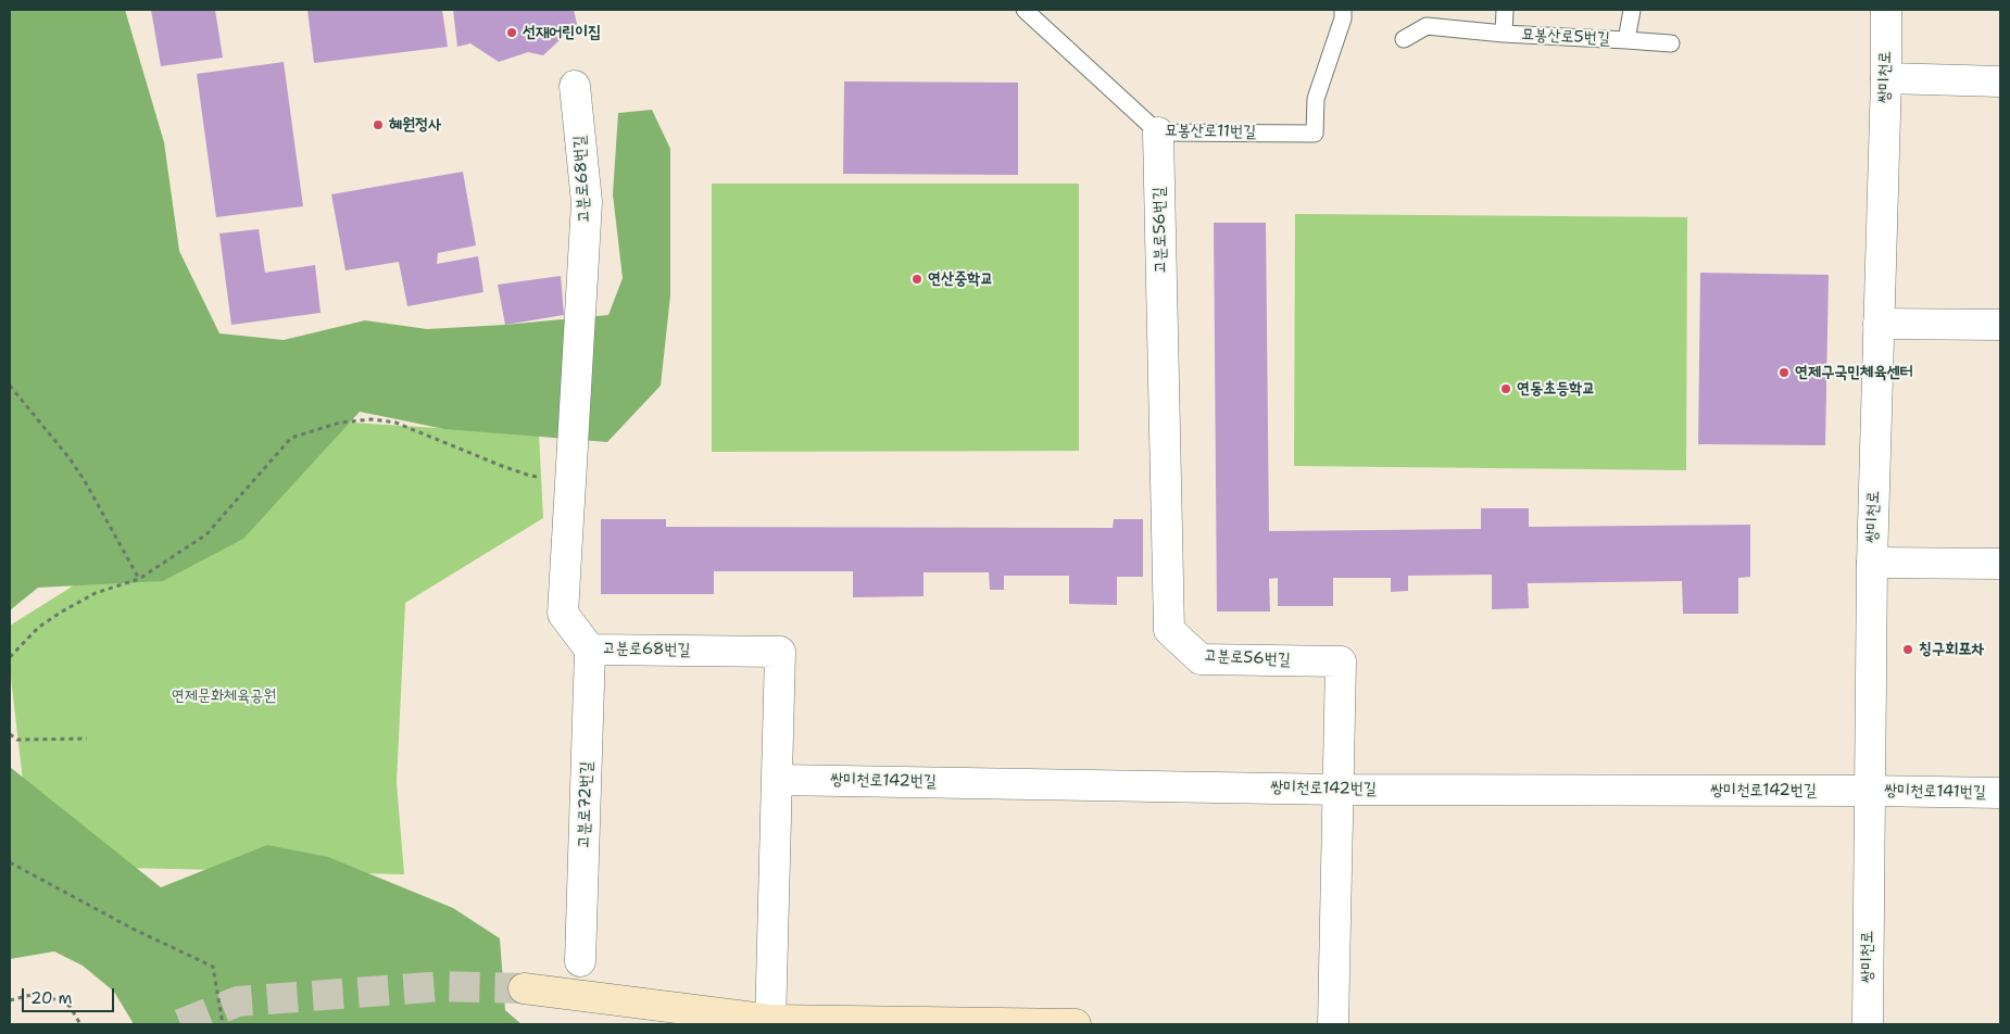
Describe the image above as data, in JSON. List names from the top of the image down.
{
  "streets": {
    "street": [
      "쌍미천로",
      "고분로68번길",
      "고분로56번길",
      "쌍미천로142번길",
      "쌍미천로141번길",
      "고분로72번길"
    ],
    "lane": ["묘봉산로5번길", "묘봉산로11번길"]
  },
  "crossings": [
    ["쌍미천로", "쌍미천로142번길"],
    ["쌍미천로", "쌍미천로141번길"],
    ["묘봉산로11번길", "고분로56번길"],
    ["고분로68번길", "쌍미천로142번길"],
    ["고분로68번길", "고분로72번길"],
    ["고분로56번길", "쌍미천로142번길"],
    ["쌍미천로142번길", "쌍미천로141번길"]
  ],
  "parks": ["연제문화체육공원"],
  "places": [
    "선재어린이집",
    "혜원정사",
    "연산중학교",
    "연제구국민체육센터",
    "연동초등학교",
    "칭구회포차"
  ],
  "scale_bar": "20 m"
}
